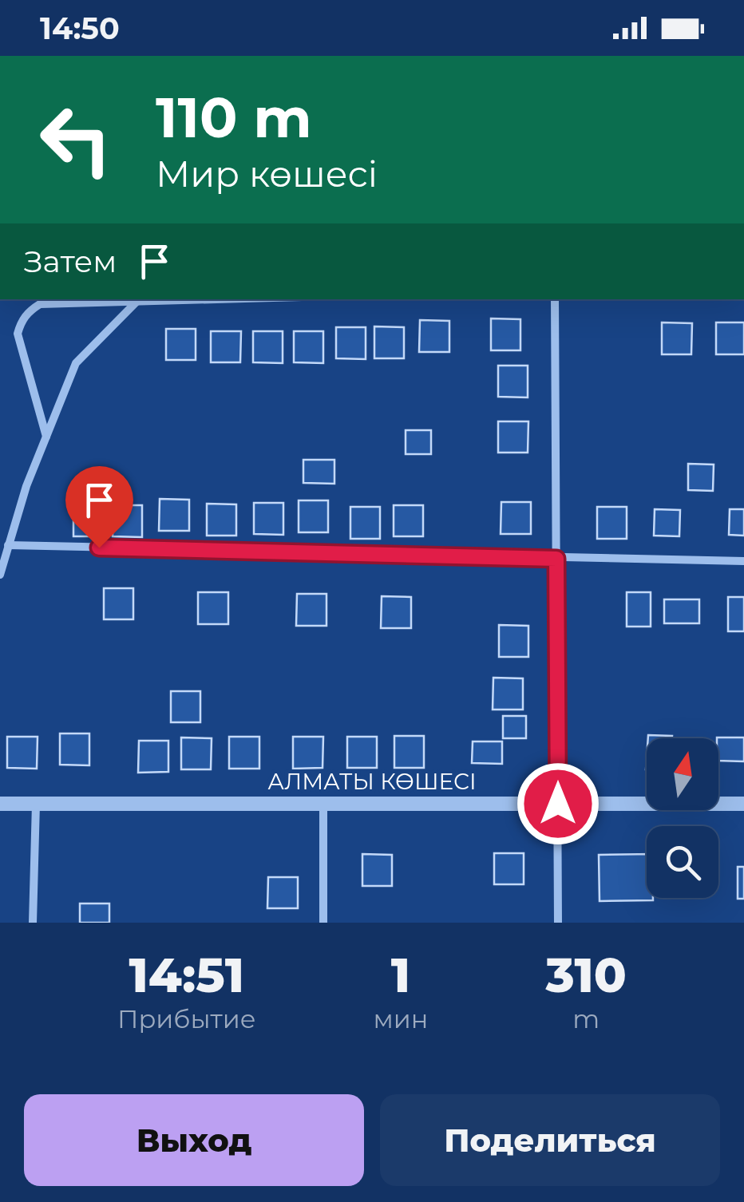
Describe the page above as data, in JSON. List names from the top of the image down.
{
  "streets": {
    "street": ["АЛМАТЫ КӨШЕСІ"]
  },
  "north": "top",
  "page": {
    "status": "14:50",
    "turn": ["110 m", "Мир көшесі"],
    "then": "Затем",
    "eta": [
      "14:51",
      "Прибытие",
      "1",
      "мин",
      "310",
      "m"
    ],
    "buttons": ["Выход", "Поделиться"]
  }
}
